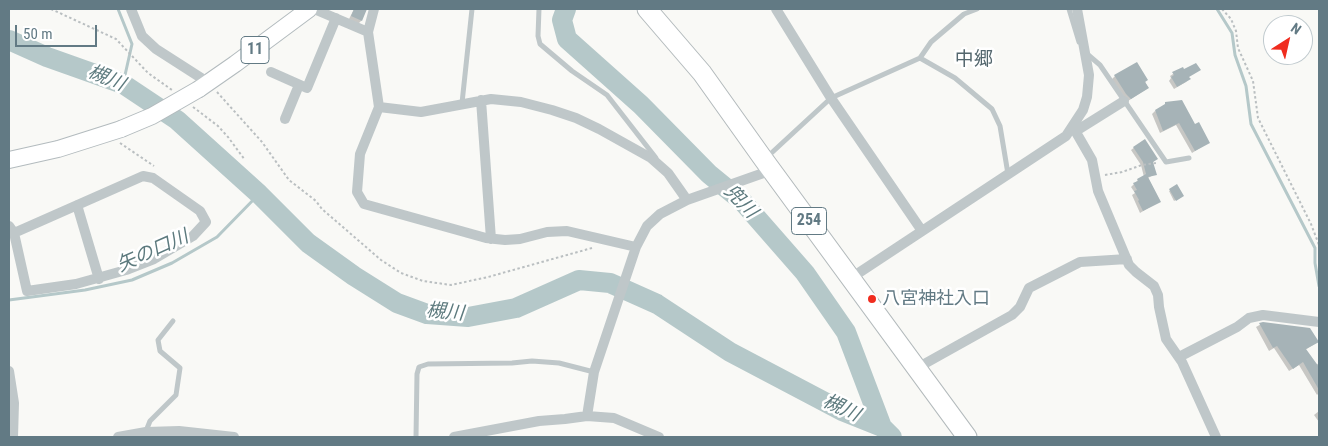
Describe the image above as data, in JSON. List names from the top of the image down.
{
  "streets": {
    "highway": ["254"],
    "main road": ["11"]
  },
  "districts": ["中郷"],
  "water": ["槻川", "兜川", "矢の口川"],
  "places": ["八宮神社入口"],
  "scale_bar": "50 m",
  "north": "top right"
}
